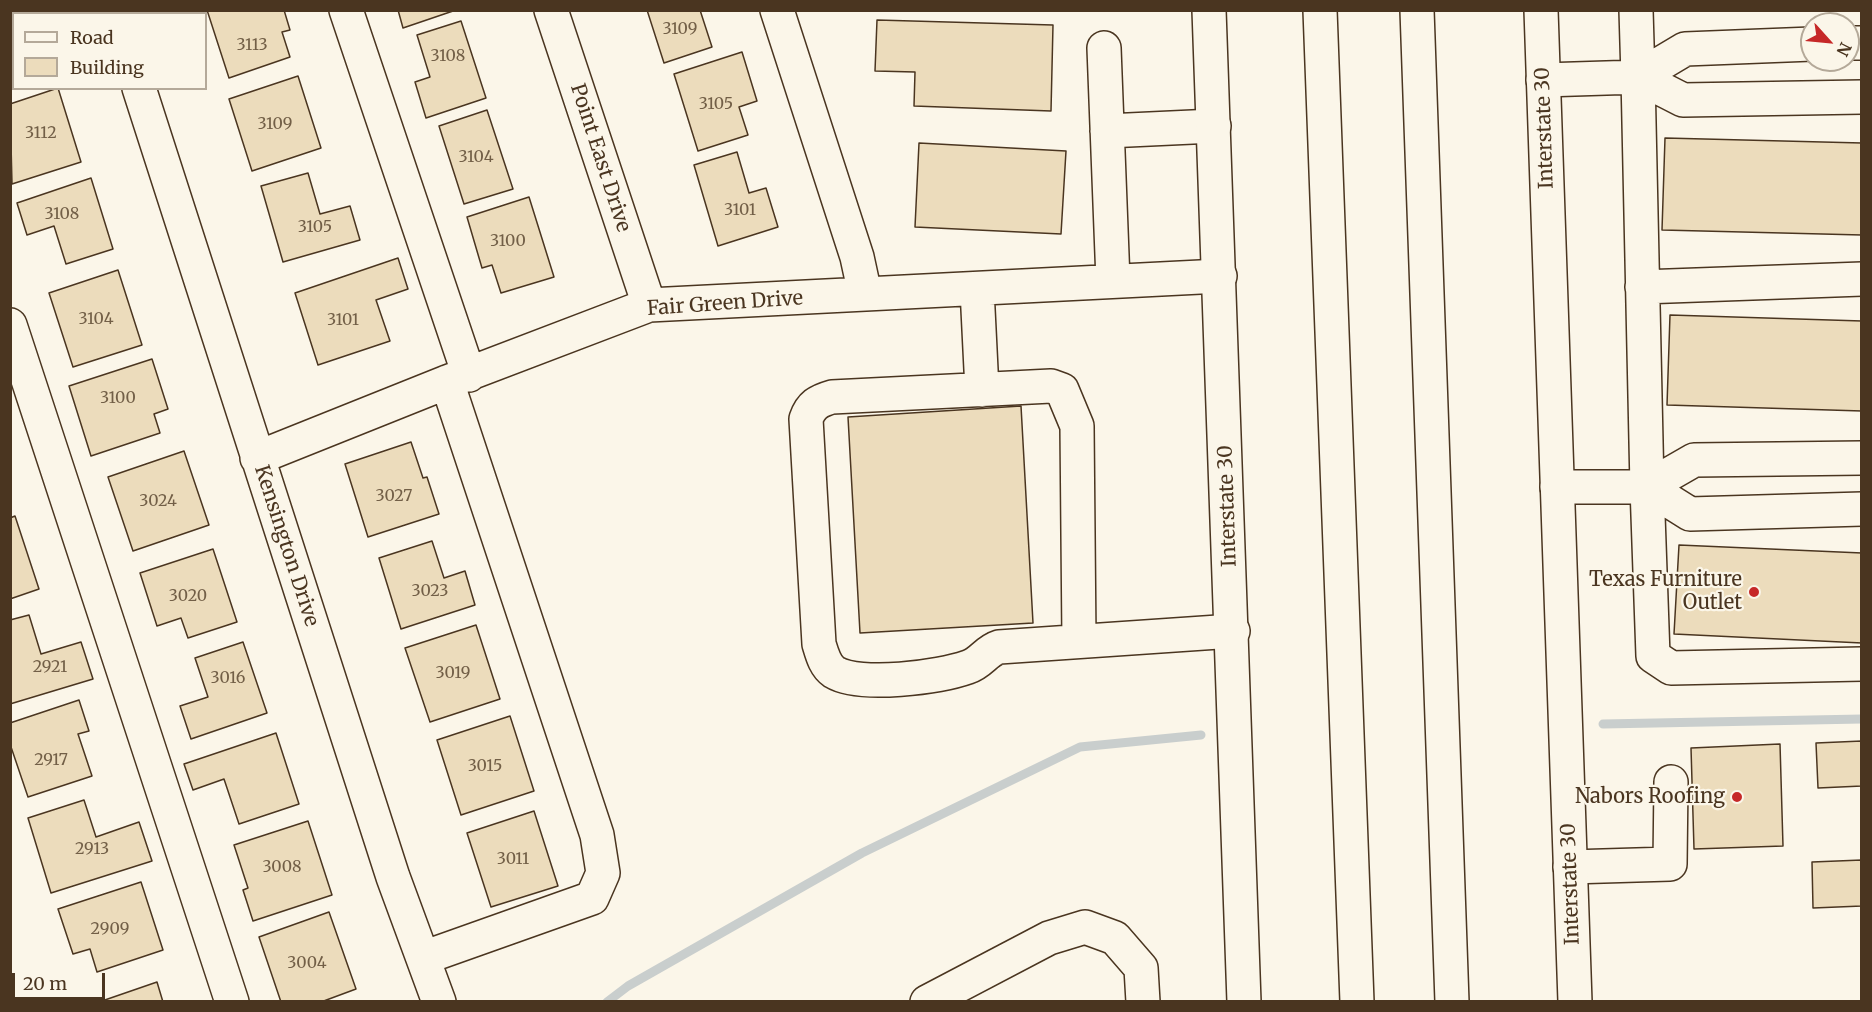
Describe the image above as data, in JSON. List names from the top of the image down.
{
  "streets": {
    "main road": [
      "Interstate 30",
      "Point East Drive",
      "Fair Green Drive",
      "Kensington Drive"
    ]
  },
  "crossings": [
    ["Interstate 30", "Fair Green Drive"],
    ["Point East Drive", "Fair Green Drive"],
    ["Fair Green Drive", "Kensington Drive"]
  ],
  "places": ["Texas Furniture Outlet", "Nabors Roofing"],
  "house_numbers": [
    "3109",
    "3113",
    "3108",
    "3105",
    "3109",
    "3112",
    "3104",
    "3101",
    "3108",
    "3105",
    "3100",
    "3104",
    "3101",
    "3100",
    "3027",
    "3024",
    "3023",
    "3020",
    "2921",
    "3019",
    "3016",
    "2917",
    "3015",
    "2913",
    "3011",
    "3008",
    "2909",
    "3004"
  ],
  "legend": ["Road", "Building"],
  "scale_bar": "20 m",
  "north": "bottom right"
}
